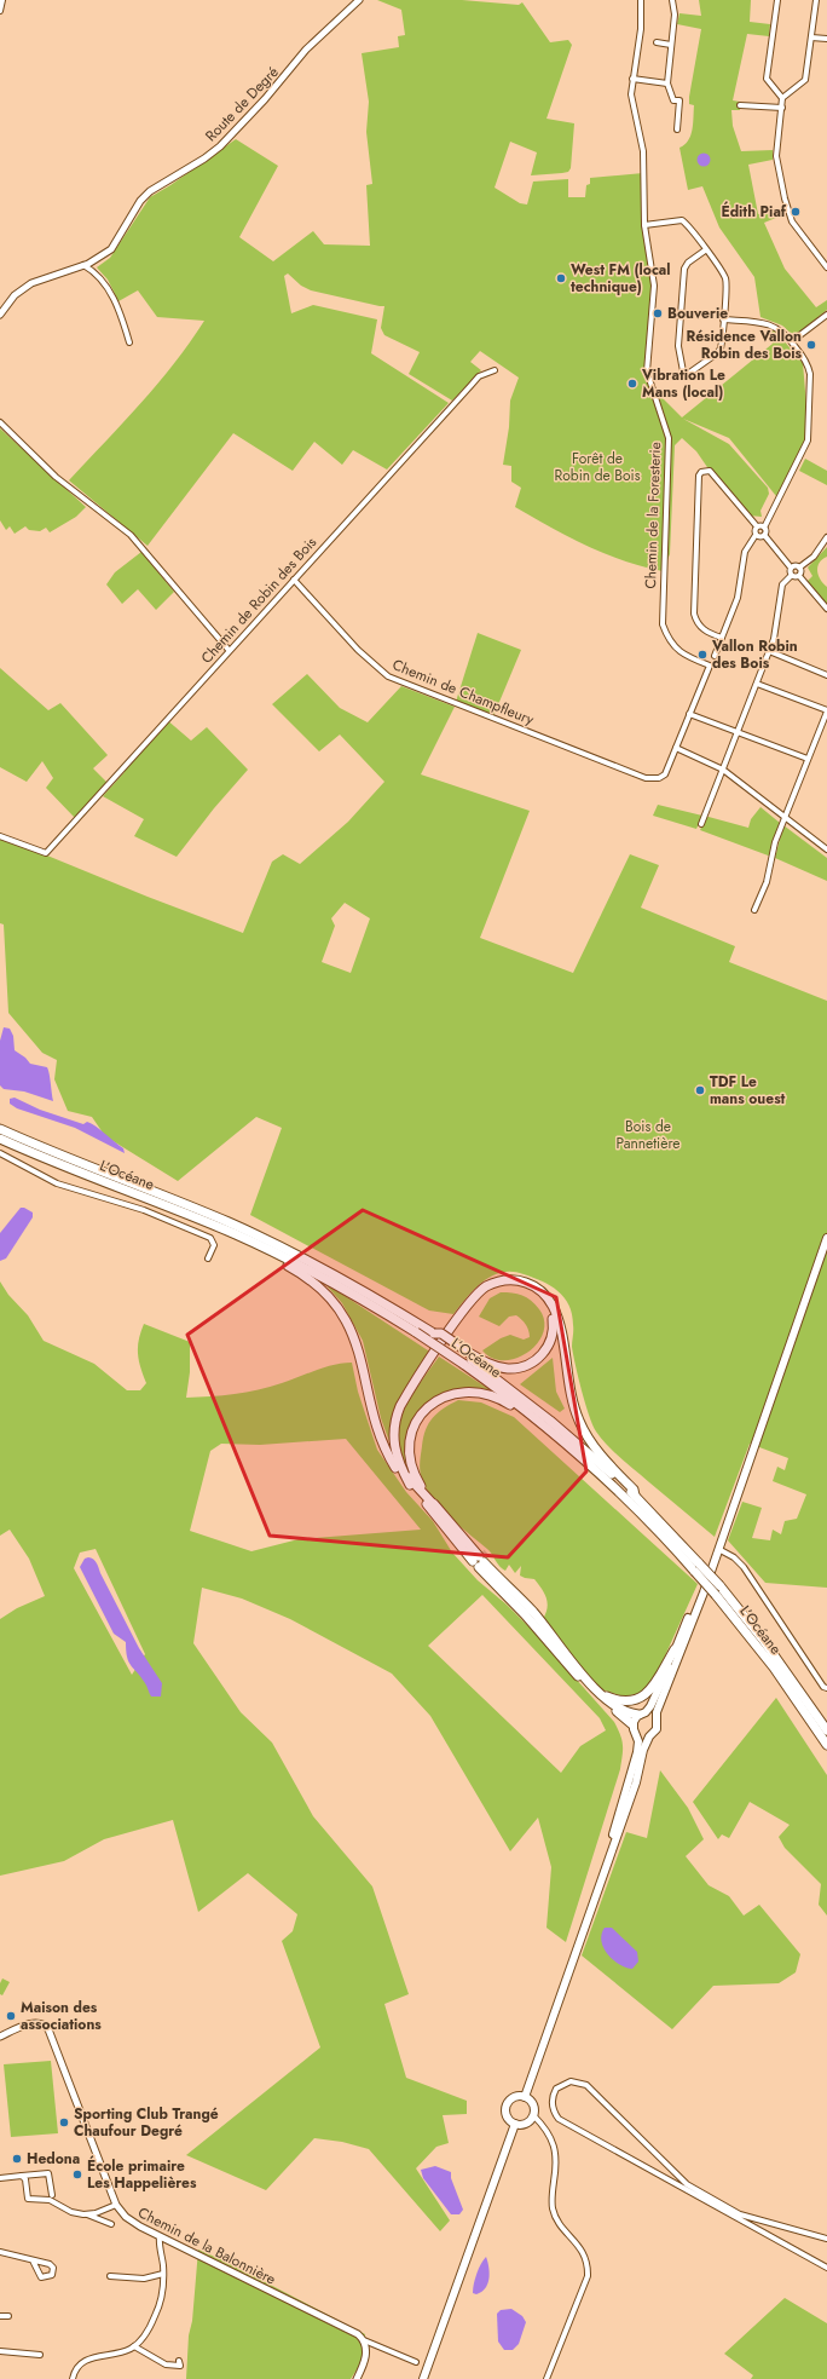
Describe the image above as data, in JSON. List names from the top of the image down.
{
  "streets": {
    "highway": ["L’Océane"],
    "street": [
      "Route de Degré",
      "Chemin de la Foresterie",
      "Chemin de Robin des Bois",
      "Chemin de Champfleury",
      "Chemin de la Balonnière"
    ]
  },
  "crossings": [
    ["Chemin de Robin des Bois", "Chemin de Champfleury"]
  ],
  "parks": ["Forêt de Robin de Bois", "Bois de Pannetière"],
  "places": [
    "Édith Piaf",
    "West FM (local technique)",
    "Bouverie",
    "Résidence Vallon Robin des Bois",
    "Vibration Le Mans (local)",
    "Vallon Robin des Bois",
    "TDF Le mans ouest",
    "Maison des associations",
    "Sporting Club Trangé Chaufour Degré",
    "Hedona",
    "École primaire Les Happelières"
  ]
}
